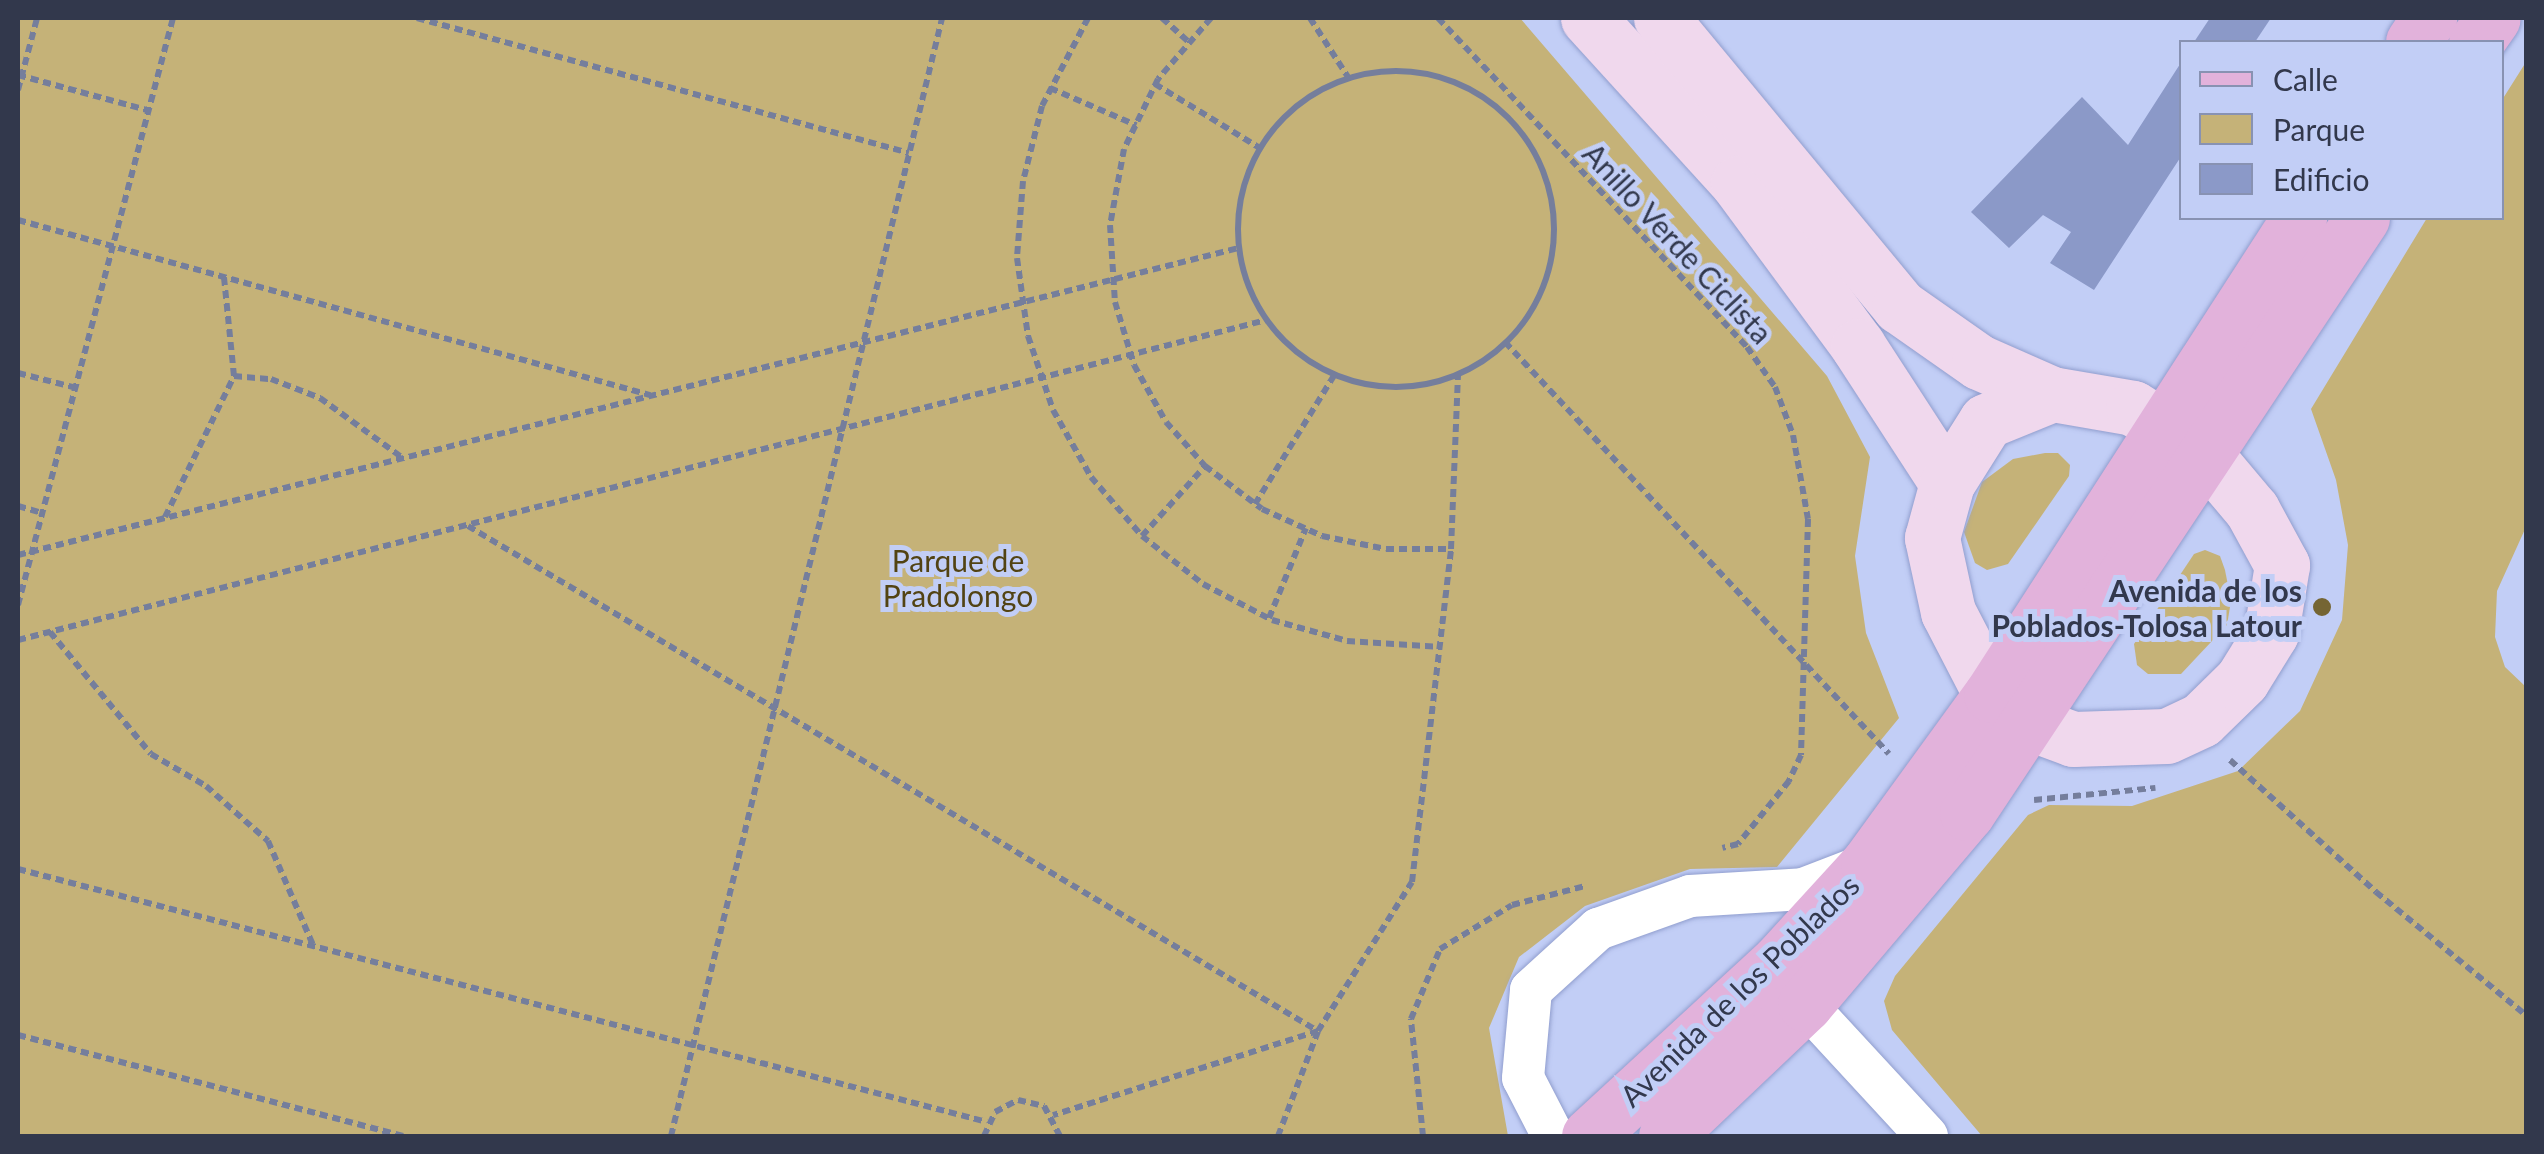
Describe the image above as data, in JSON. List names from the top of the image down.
{
  "streets": {
    "main road": ["Avenida de los Poblados"],
    "path": ["Anillo Verde Ciclista"]
  },
  "parks": ["Parque de Pradolongo"],
  "places": ["Avenida de los Poblados-Tolosa Latour"],
  "legend": ["Calle", "Parque", "Edificio"]
}
